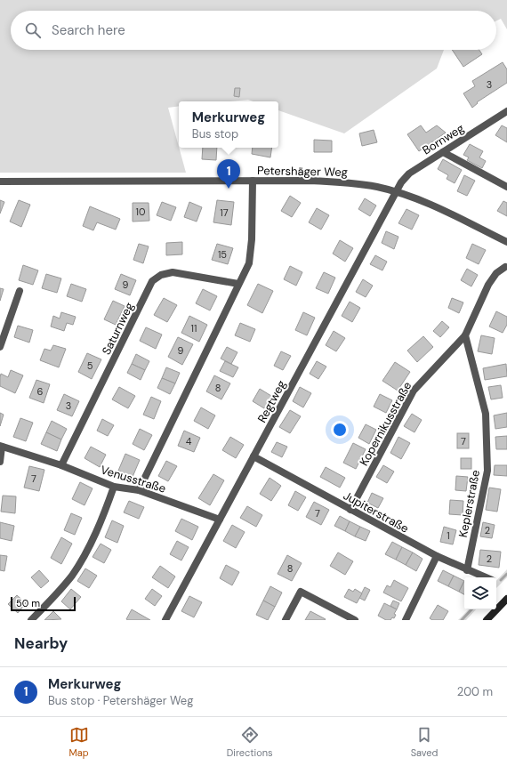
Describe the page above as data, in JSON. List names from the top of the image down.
{
  "streets": {
    "street": [
      "Bornweg",
      "Petershäger Weg",
      "Saturnweg",
      "Regtweg",
      "Kopernikusstraße",
      "Venusstraße",
      "Keplerstraße",
      "Jupiterstraße"
    ]
  },
  "crossings": [
    ["Bornweg", "Petershäger Weg"],
    ["Bornweg", "Regtweg"],
    ["Petershäger Weg", "Regtweg"],
    ["Saturnweg", "Venusstraße"],
    ["Regtweg", "Venusstraße"],
    ["Regtweg", "Jupiterstraße"],
    ["Kopernikusstraße", "Keplerstraße"],
    ["Kopernikusstraße", "Jupiterstraße"],
    ["Keplerstraße", "Jupiterstraße"]
  ],
  "house_numbers": [
    "3",
    "10",
    "17",
    "15",
    "9",
    "11",
    "9",
    "5",
    "8",
    "6",
    "3",
    "4",
    "7",
    "7",
    "7",
    "2",
    "1",
    "2",
    "8"
  ],
  "scale_bar": "50 m",
  "page": {
    "search": "Search here",
    "popup": ["Merkurweg", "Bus stop"],
    "pins": "1",
    "scale": "50 m",
    "heading": "Nearby",
    "list": [
      {
        "mark": "1",
        "name": "Merkurweg",
        "note": "Bus stop · Petershäger Weg",
        "value": "200 m"
      }
    ],
    "nav": ["Map", "Directions", "Saved"]
  }
}
